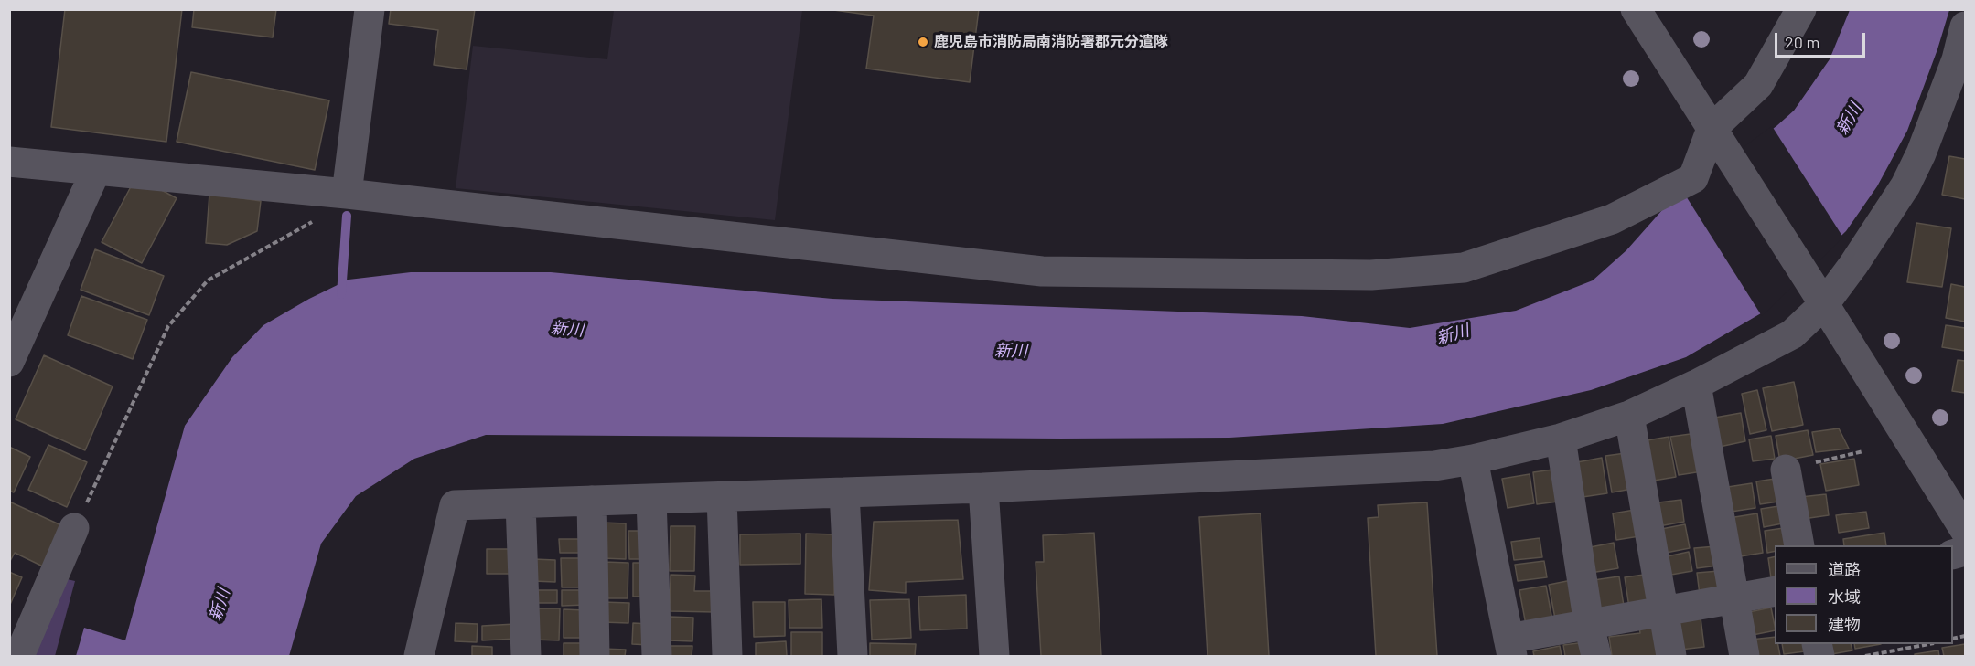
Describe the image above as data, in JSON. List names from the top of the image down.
{
  "water": ["新川"],
  "places": ["鹿児島市消防局南消防署郡元分遣隊"],
  "legend": ["道路", "水域", "建物"],
  "scale_bar": "20 m"
}
